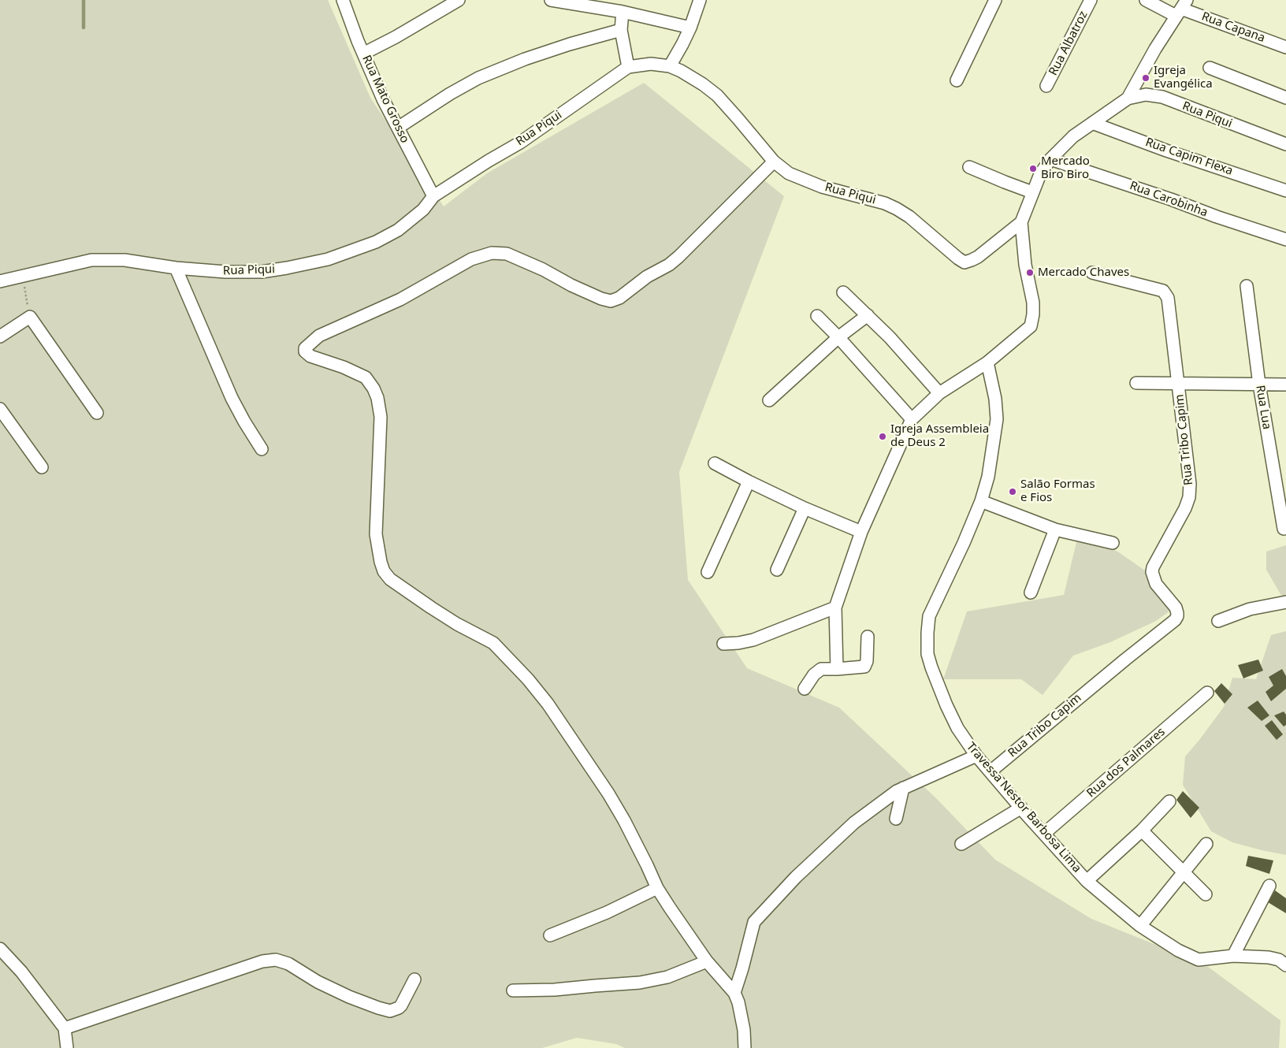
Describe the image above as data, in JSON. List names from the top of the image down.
{
  "streets": {
    "street": [
      "Rua Capana",
      "Rua Albatroz",
      "Rua Mato Grosso",
      "Rua Piqui",
      "Rua Capim Flexa",
      "Rua Carobinha",
      "Rua Lua",
      "Rua Tribo Capim",
      "Rua dos Palmares",
      "Travessa Nestor Barbosa Lima"
    ]
  },
  "crossings": [
    ["Rua Mato Grosso", "Rua Piqui"],
    ["Rua Tribo Capim", "Travessa Nestor Barbosa Lima"],
    ["Rua dos Palmares", "Travessa Nestor Barbosa Lima"]
  ],
  "places": [
    "Igreja Evangélica",
    "Mercado Biro Biro",
    "Mercado Chaves",
    "Igreja Assembleia de Deus 2",
    "Salão Formas e Fios"
  ]
}
